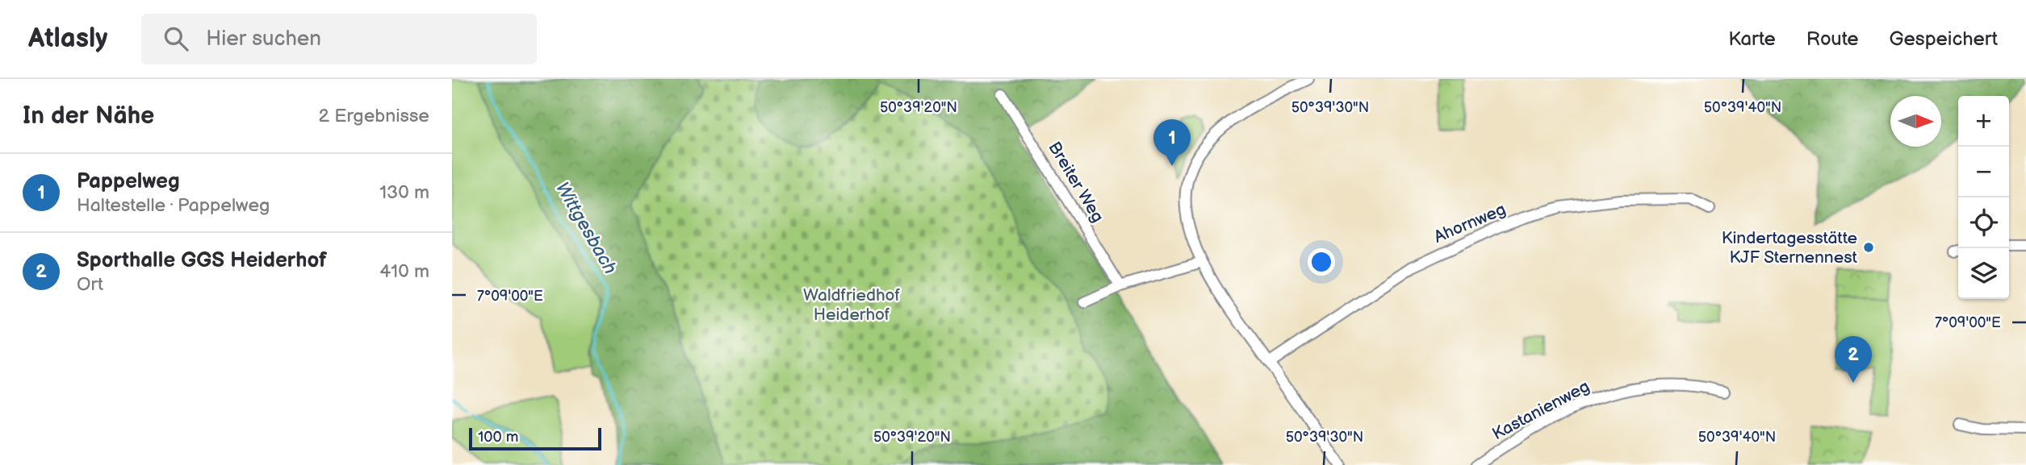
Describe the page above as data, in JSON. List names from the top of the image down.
{
  "streets": {
    "street": ["Breiter Weg", "Ahornweg", "Kastanienweg"]
  },
  "water": ["Wittgesbach"],
  "parks": ["Waldfriedhof Heiderhof"],
  "places": ["Kindertagesstätte KJF Sternennest"],
  "scale_bar": "100 m",
  "north": "right",
  "page": {
    "header": "Atlasly",
    "search": "Hier suchen",
    "nav": ["Karte", "Route", "Gespeichert"],
    "heading": ["In der Nähe", "2 Ergebnisse"],
    "map_buttons": ["+", "−"],
    "pins": ["1", "2"],
    "list": [
      {
        "mark": "1",
        "name": "Pappelweg",
        "note": "Haltestelle · Pappelweg",
        "value": "130 m"
      },
      {
        "mark": "2",
        "name": "Sporthalle GGS Heiderhof",
        "note": "Ort",
        "value": "410 m"
      }
    ],
    "scale": "100 m"
  },
  "coordinates": [
    "50°39'20\"N",
    "50°39'30\"N",
    "50°39'40\"N",
    "7°09'00\"E"
  ]
}
